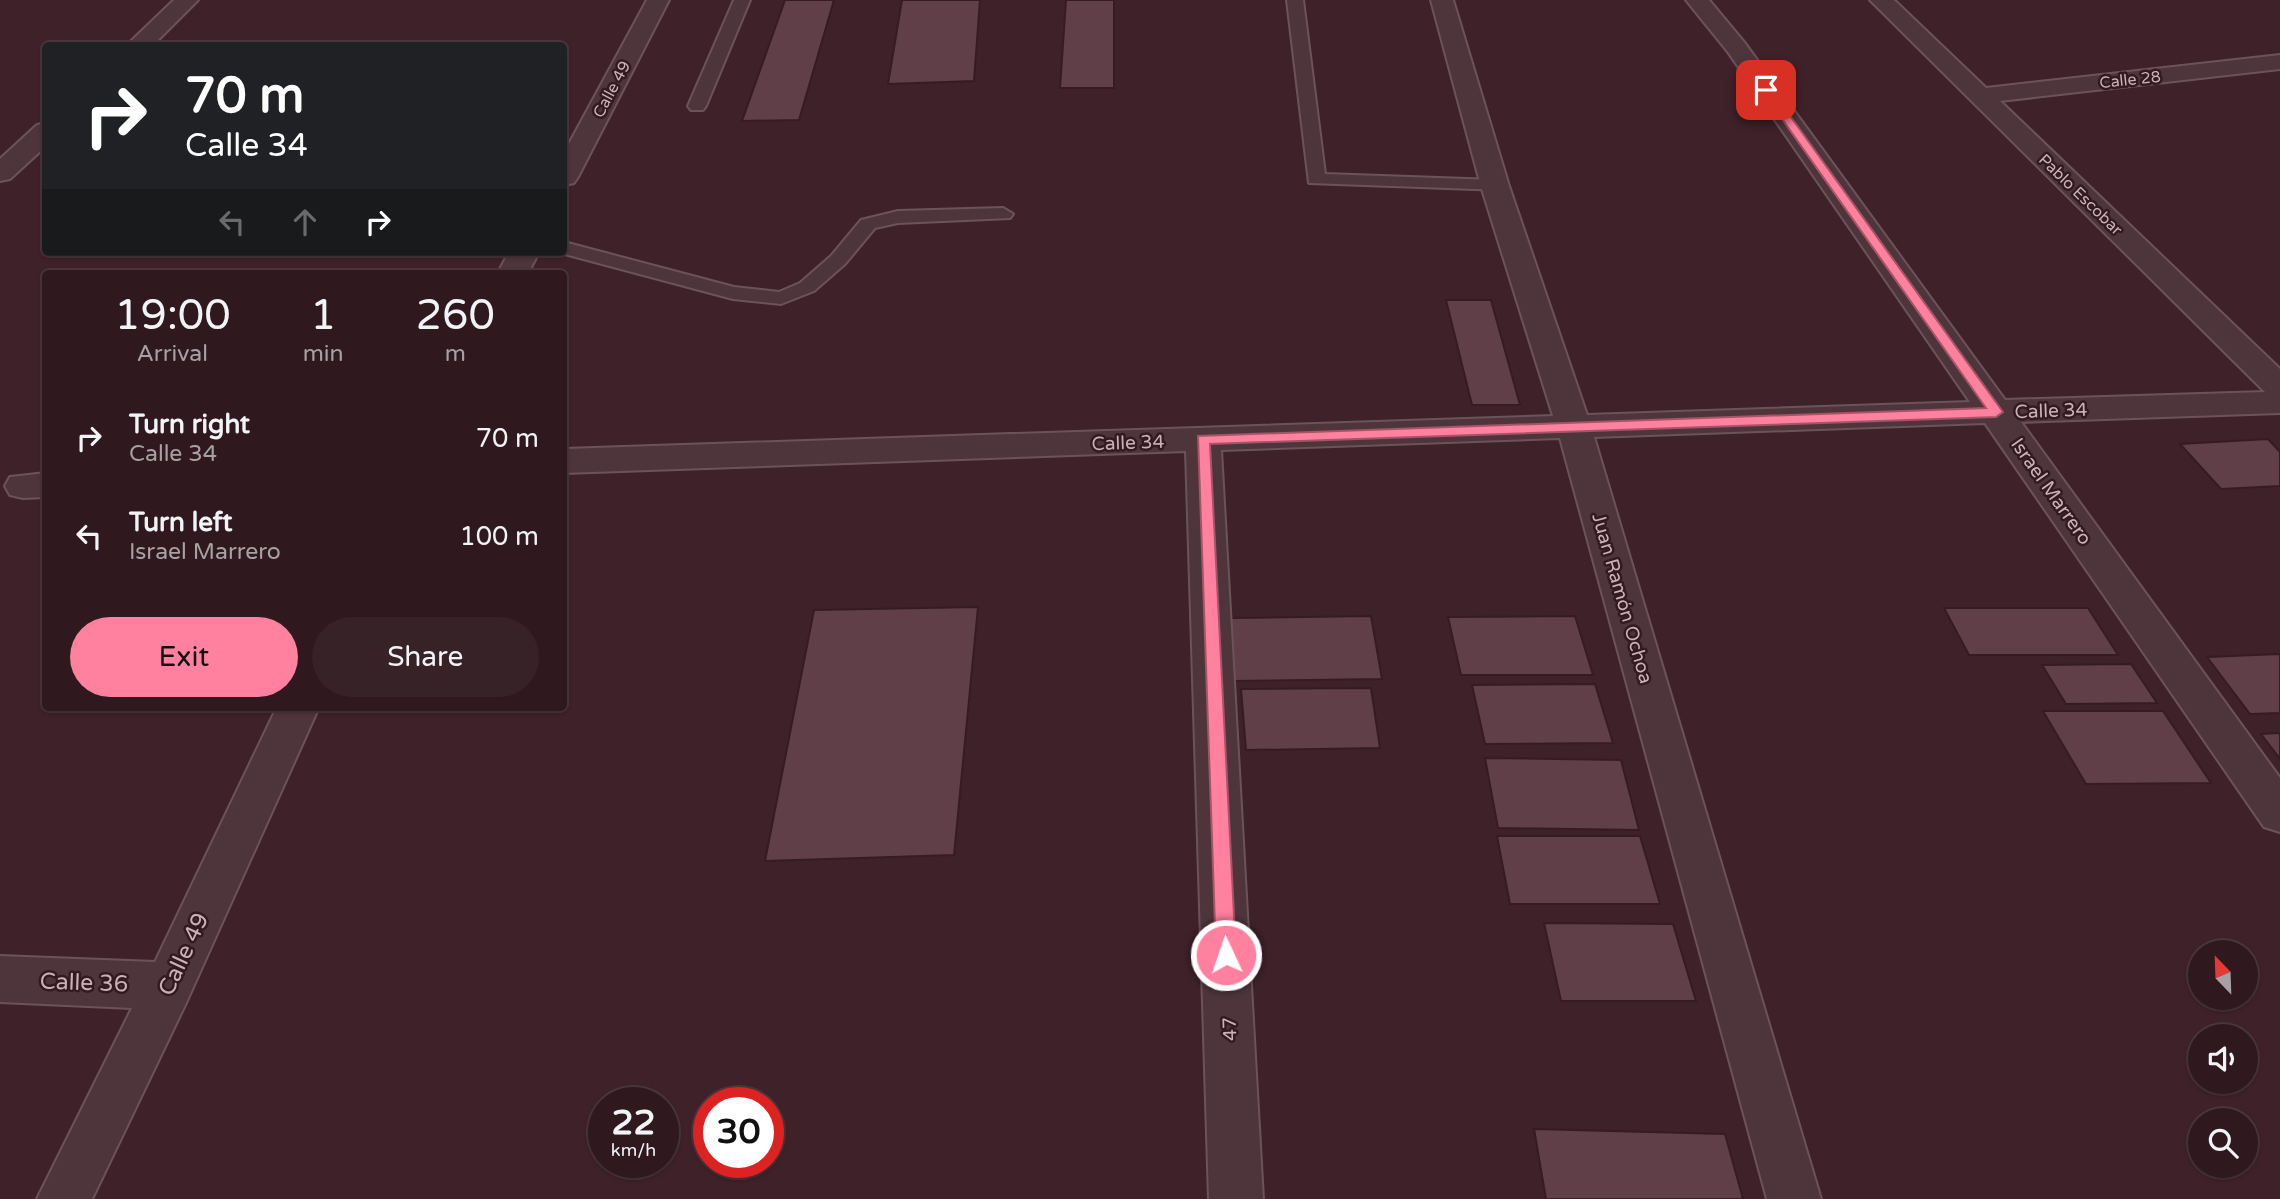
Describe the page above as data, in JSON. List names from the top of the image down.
{
  "streets": {
    "street": [
      "Calle 28",
      "Calle 49",
      "Pablo Escobar",
      "Calle 34",
      "Israel Marrero",
      "Juan Ramón Ochoa",
      "Calle 36",
      "47"
    ]
  },
  "crossings": [
    ["Calle 28", "Pablo Escobar"],
    ["Calle 49", "Calle 36"],
    ["Calle 34", "Israel Marrero"],
    ["Calle 34", "Juan Ramón Ochoa"],
    ["Calle 34", "47"]
  ],
  "north": "top left",
  "page": {
    "turn": ["70 m", "Calle 34"],
    "eta": [
      "19:00",
      "Arrival",
      "1",
      "min",
      "260",
      "m"
    ],
    "list": [
      {
        "name": "Turn right",
        "note": "Calle 34",
        "value": "70 m"
      },
      {
        "name": "Turn left",
        "note": "Israel Marrero",
        "value": "100 m"
      }
    ],
    "buttons": ["Exit", "Share"],
    "speed": "22 km/h",
    "limit": "30"
  }
}
